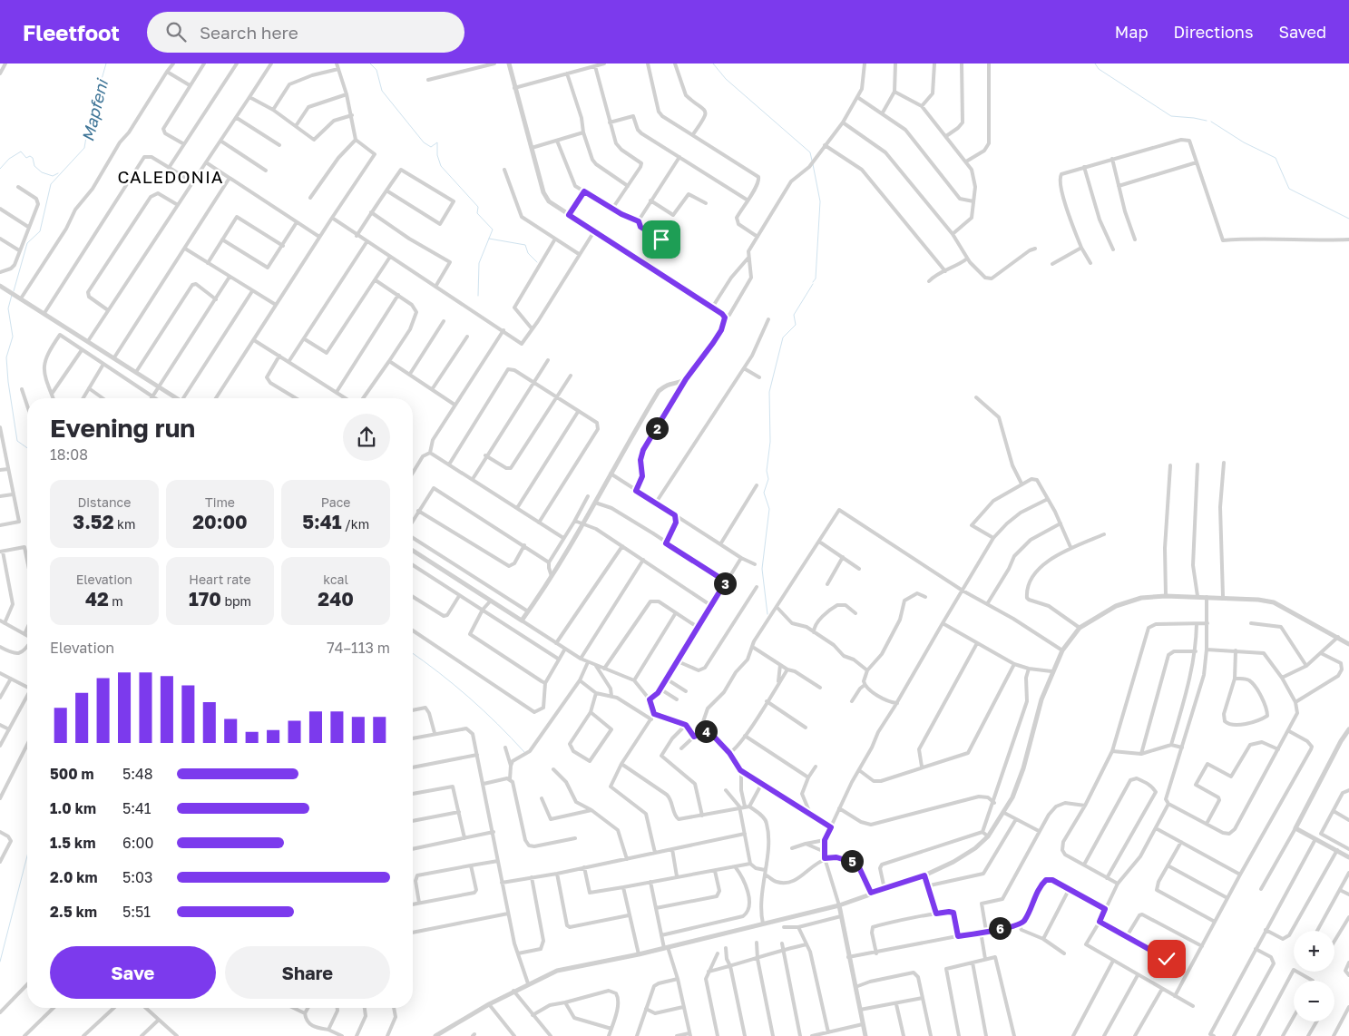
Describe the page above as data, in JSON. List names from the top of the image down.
{
  "districts": ["CALEDONIA"],
  "water": ["Mapfeni"],
  "page": {
    "header": "Fleetfoot",
    "search": "Search here",
    "nav": ["Map", "Directions", "Saved"],
    "heading": ["Evening run", "18:08"],
    "pins": [
      "2",
      "3",
      "4",
      "5",
      "6"
    ],
    "stats": [
      ["Distance", "3.52 km"],
      ["Time", "20:00"],
      ["Pace", "5:41 /km"],
      ["Elevation", "42 m"],
      ["Heart rate", "170 bpm"],
      ["kcal", "240"]
    ],
    "chart": ["Elevation", "74–113 m"],
    "list": [
      {
        "name": "500 m",
        "note": "5:48"
      },
      {
        "name": "1.0 km",
        "note": "5:41"
      },
      {
        "name": "1.5 km",
        "note": "6:00"
      },
      {
        "name": "2.0 km",
        "note": "5:03"
      },
      {
        "name": "2.5 km",
        "note": "5:51"
      }
    ],
    "map_buttons": ["+", "−"],
    "buttons": ["Save", "Share"]
  }
}
